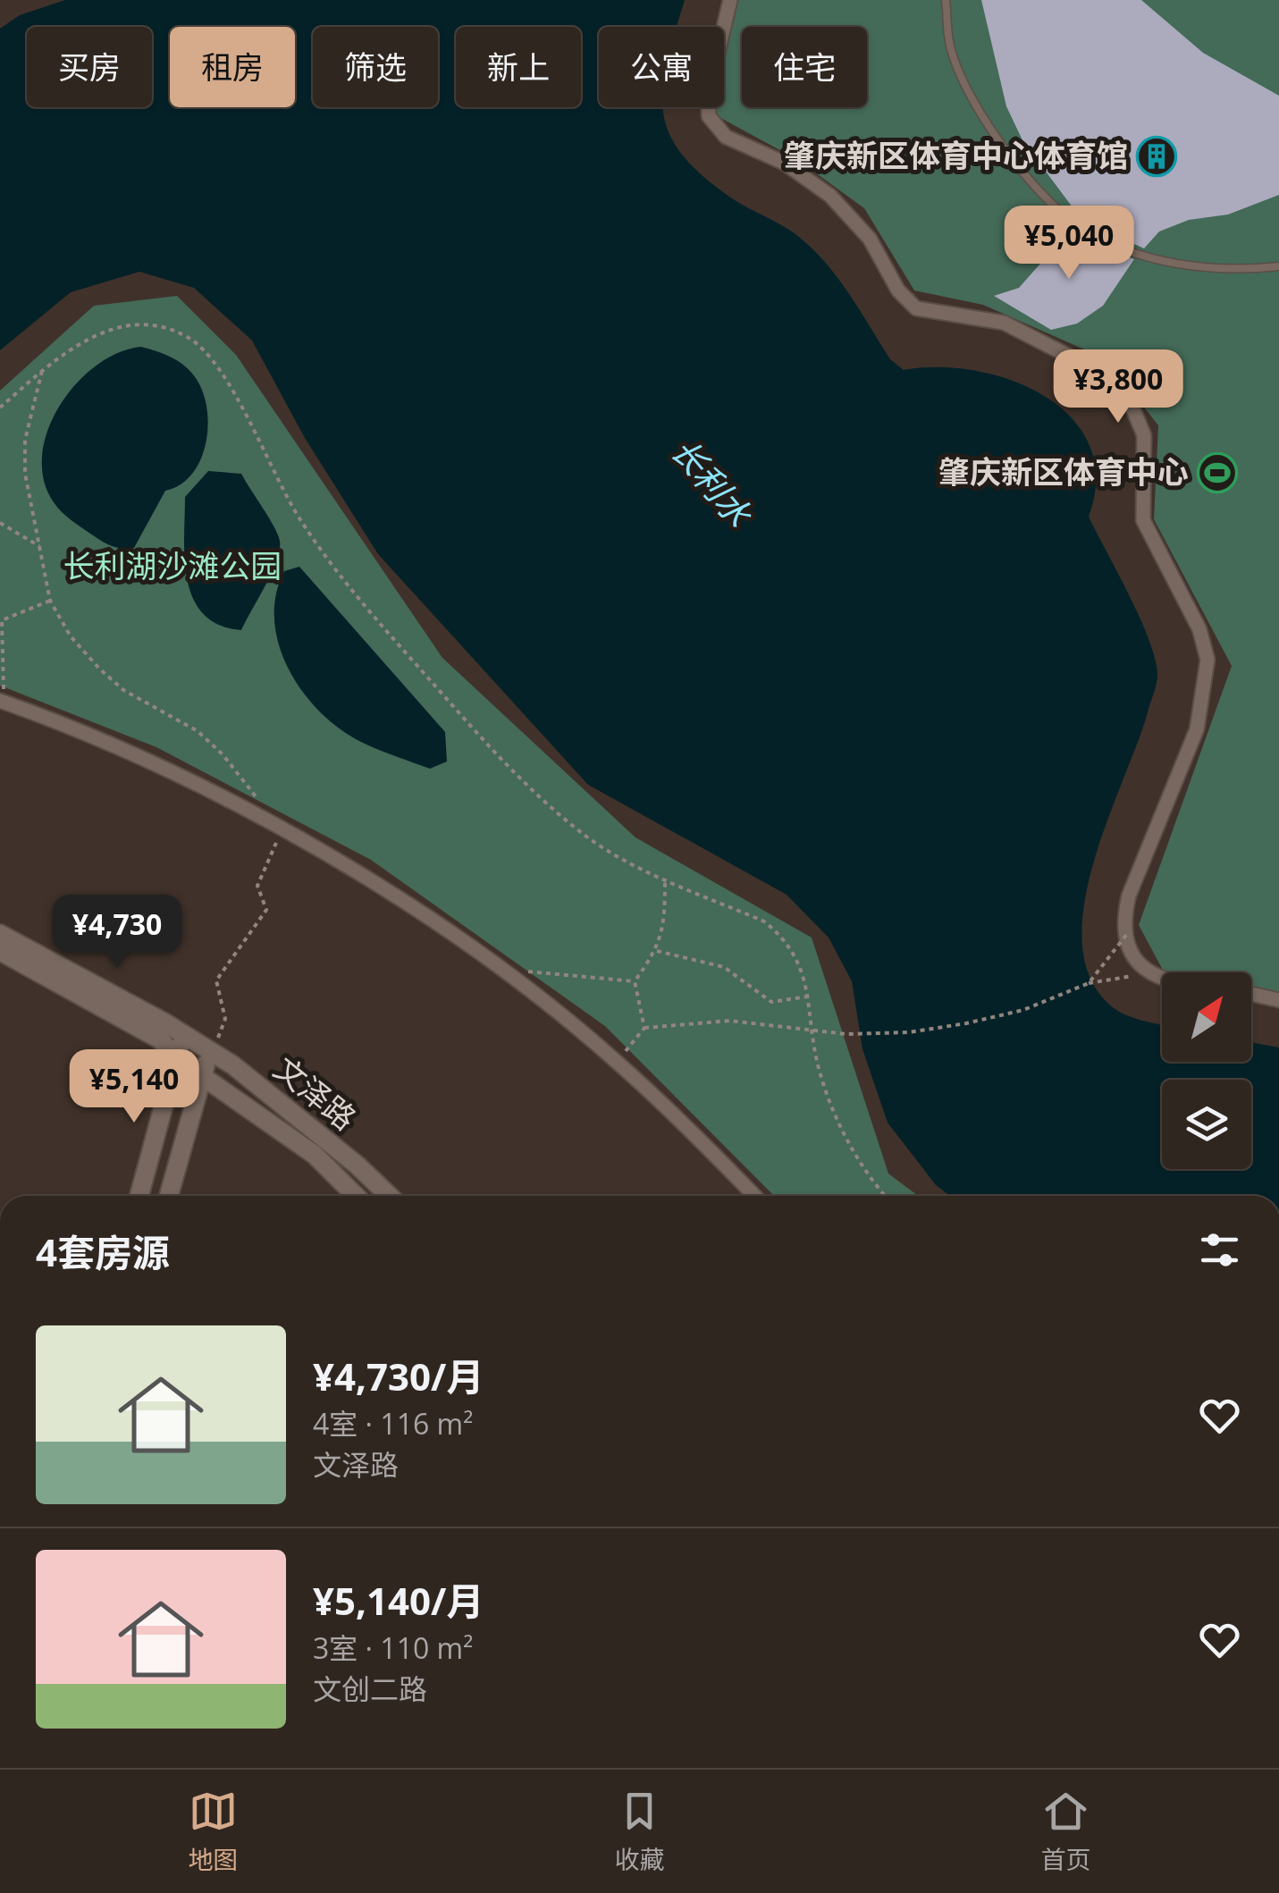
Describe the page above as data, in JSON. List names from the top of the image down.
{
  "streets": {
    "street": ["文泽路"]
  },
  "water": ["长利水"],
  "parks": ["长利湖沙滩公园"],
  "places": {
    "building": ["肇庆新区体育中心体育馆"],
    "sports": ["肇庆新区体育中心"]
  },
  "north": "top right",
  "page": {
    "chip": [
      "买房",
      "租房",
      "筛选",
      "新上",
      "公寓",
      "住宅"
    ],
    "price": [
      "¥5,040",
      "¥3,800",
      "¥4,730",
      "¥5,140"
    ],
    "heading": "4套房源",
    "list": [
      {
        "name": "¥4,730/月",
        "note": "4室 · 116 m² · 文泽路"
      },
      {
        "name": "¥5,140/月",
        "note": "3室 · 110 m² · 文创二路"
      }
    ],
    "tabs": ["地图", "收藏", "首页"]
  }
}
